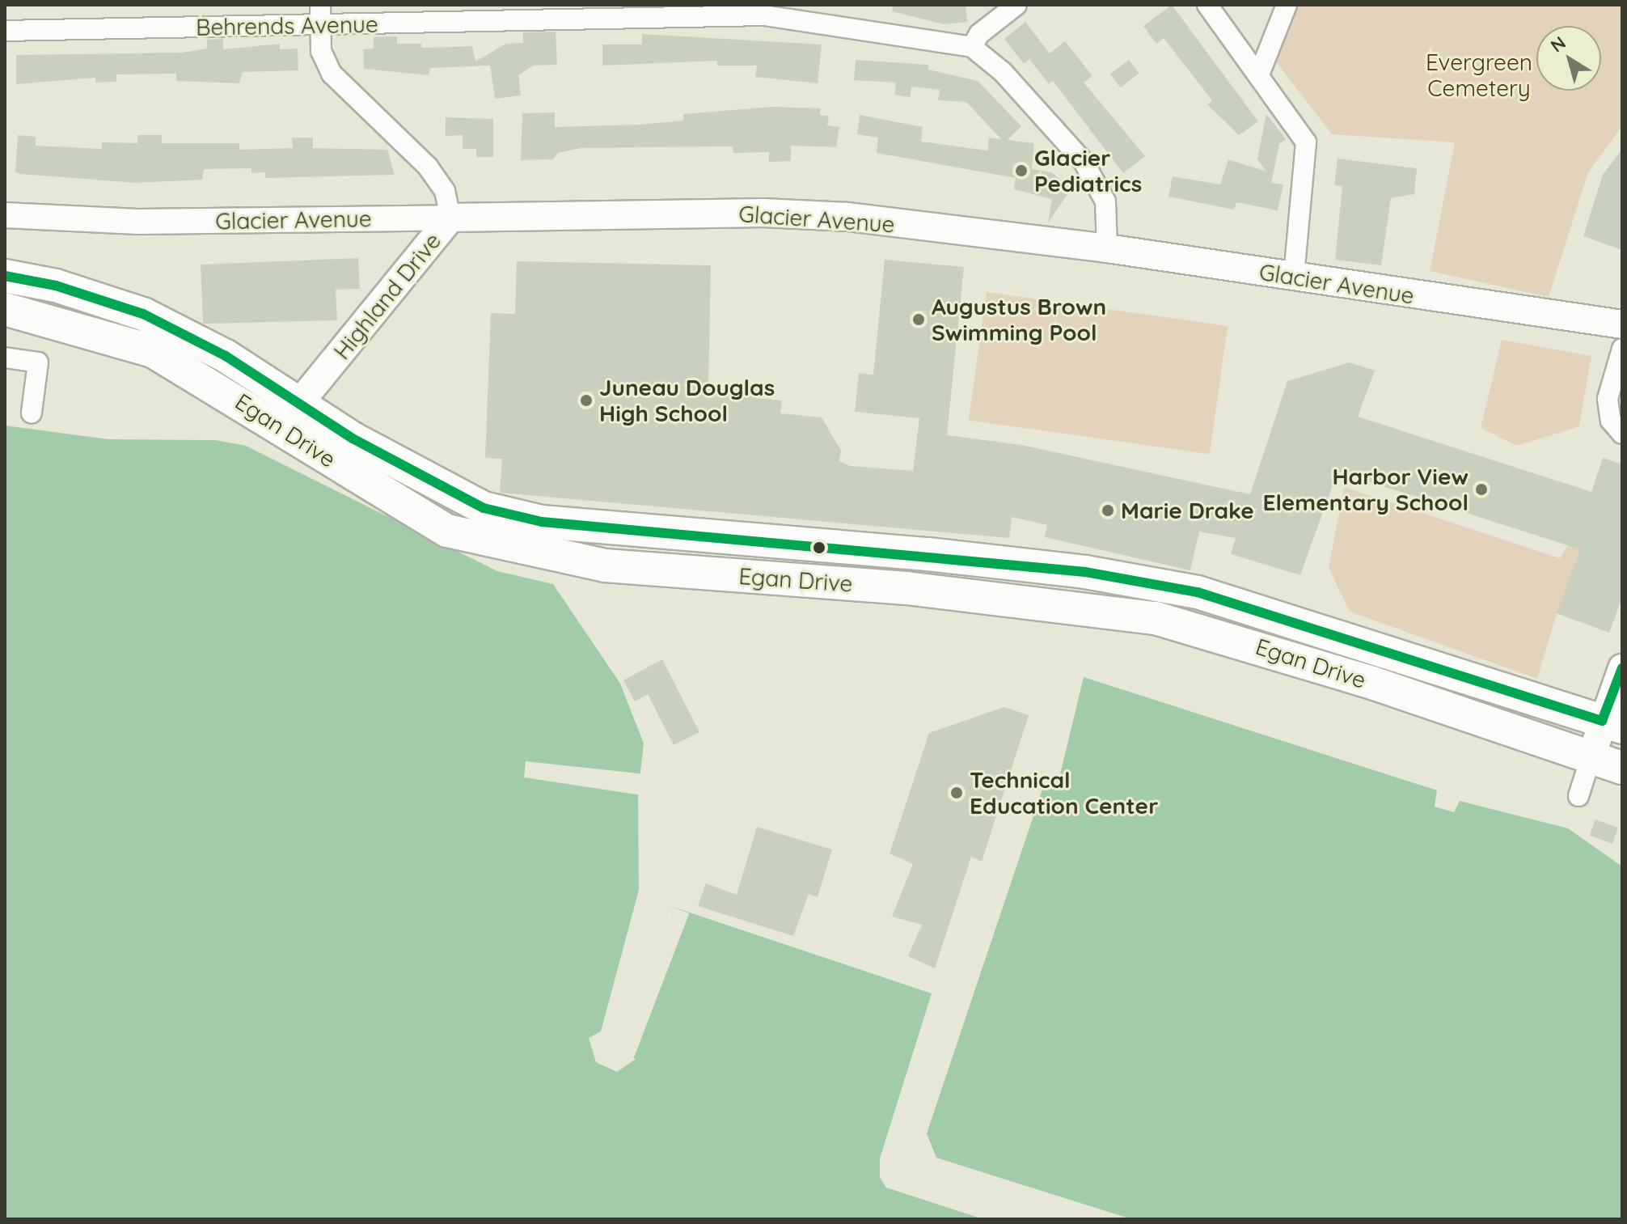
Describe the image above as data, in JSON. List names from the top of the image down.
{
  "streets": {
    "highway": ["Egan Drive"],
    "main road": ["Glacier Avenue", "Highland Drive"],
    "street": ["Behrends Avenue"]
  },
  "crossings": [
    ["Behrends Avenue", "Highland Drive"],
    ["Glacier Avenue", "Highland Drive"],
    ["Highland Drive", "Egan Drive"]
  ],
  "parks": ["Evergreen Cemetery"],
  "places": [
    "Glacier Pediatrics",
    "Augustus Brown Swimming Pool",
    "Juneau Douglas High School",
    "Harbor View Elementary School",
    "Marie Drake",
    "Technical Education Center"
  ],
  "north": "top left"
}
